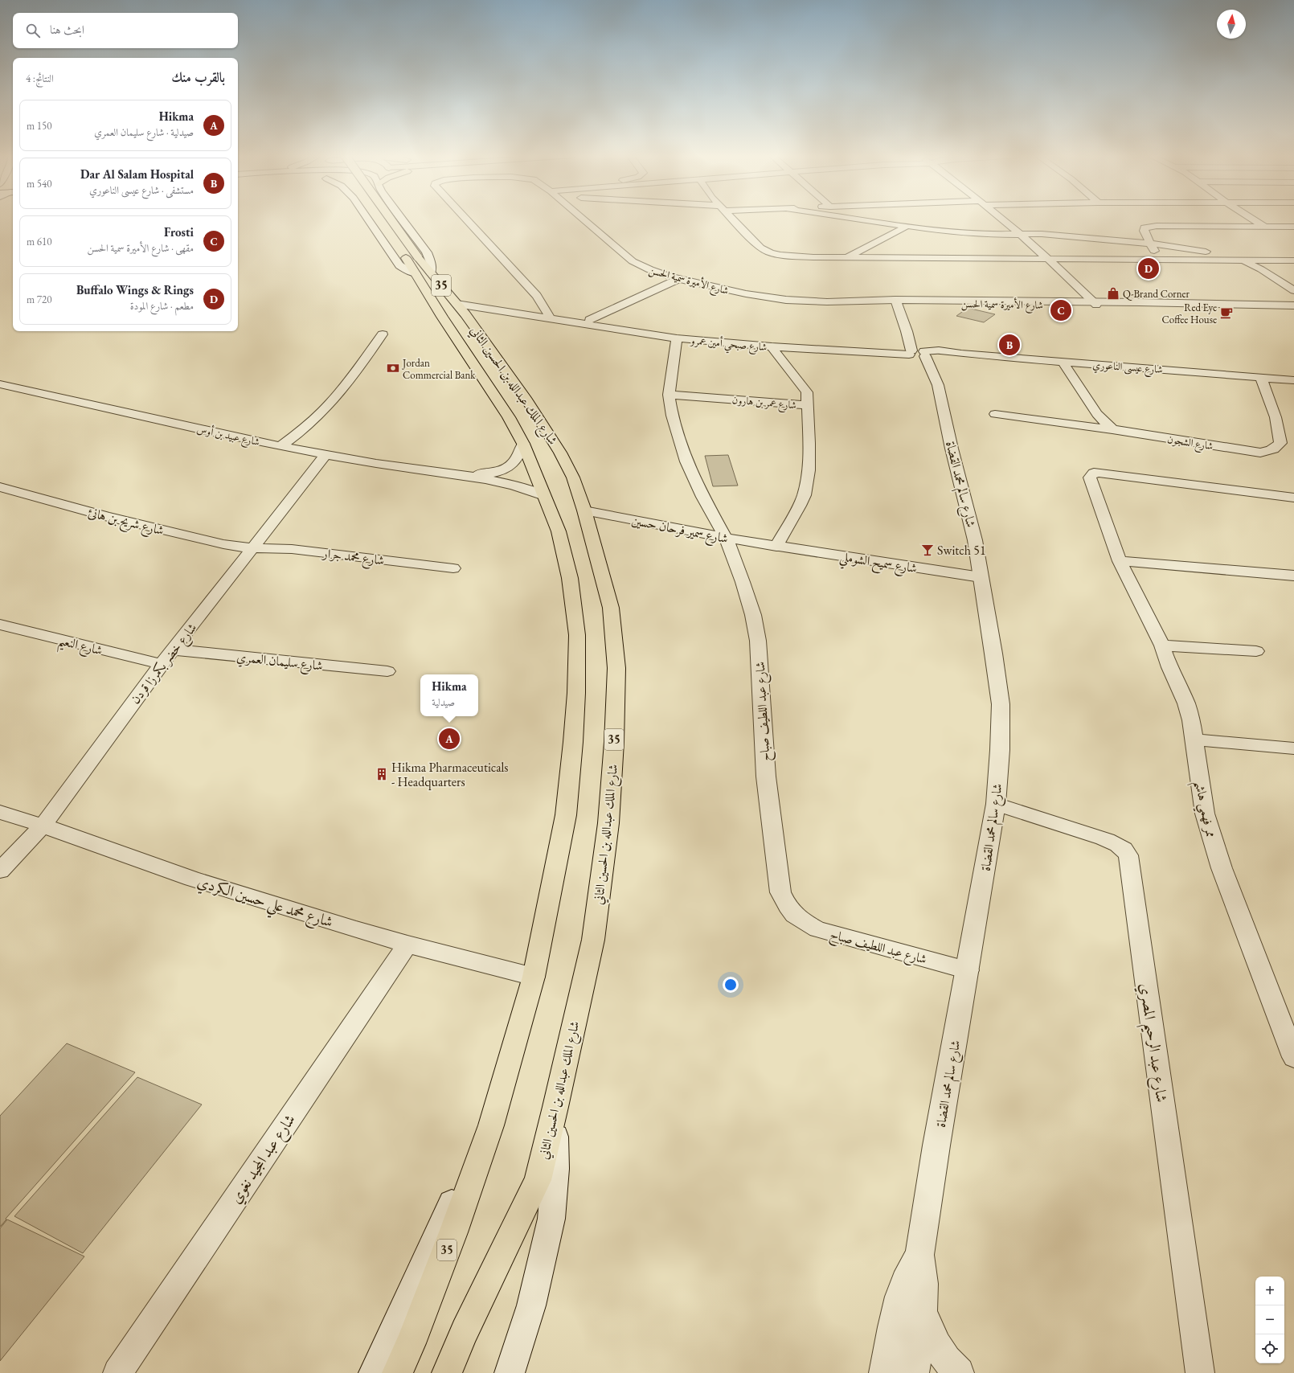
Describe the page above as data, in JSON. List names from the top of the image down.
{
  "streets": {
    "main road": [
      "شارع الأميرة سمية الحسن",
      "35",
      "شارع الملك عبدالله بن الحسين الثاني",
      "شارع سالم محمد القضاة"
    ],
    "street": [
      "شارع صبحي أمين عمرو",
      "شارع عيسى الناعوري",
      "شارع عمر بن هارون",
      "شارع عبيد بن أوس",
      "شارع الشجون",
      "شارع شريح بن هانئ",
      "شارع سمير فرحان حسين",
      "شارع محمد جرار",
      "شارع سميح الشوملي",
      "شارع النعيم",
      "شارع سليمان العمري",
      "شارع خضر بكمرزا قردن",
      "شارع عبد اللطيف صباح",
      "ممر فهمي هاشم",
      "شارع محمد علي حسين الكردي",
      "شارع عبد الرحيم المصري",
      "شارع عبد المجيد نغوي"
    ]
  },
  "crossings": [
    ["شارع الأميرة سمية الحسن", "شارع سالم محمد القضاة"],
    ["شارع صبحي أمين عمرو", "شارع عيسى الناعوري"],
    ["شارع صبحي أمين عمرو", "شارع الملك عبدالله بن الحسين الثاني"],
    ["شارع صبحي أمين عمرو", "شارع سالم محمد القضاة"],
    ["شارع صبحي أمين عمرو", "شارع عبد اللطيف صباح"],
    ["شارع عيسى الناعوري", "شارع الشجون"],
    ["شارع عيسى الناعوري", "شارع سالم محمد القضاة"],
    ["شارع الملك عبدالله بن الحسين الثاني", "شارع عبيد بن أوس"],
    ["شارع الملك عبدالله بن الحسين الثاني", "شارع سمير فرحان حسين"],
    ["شارع الملك عبدالله بن الحسين الثاني", "شارع محمد علي حسين الكردي"],
    ["شارع عمر بن هارون", "شارع سمير فرحان حسين"],
    ["شارع عمر بن هارون", "شارع سميح الشوملي"],
    ["شارع عمر بن هارون", "شارع عبد اللطيف صباح"],
    ["شارع عبيد بن أوس", "شارع خضر بكمرزا قردن"],
    ["شارع سالم محمد القضاة", "شارع سميح الشوملي"],
    ["شارع سالم محمد القضاة", "شارع عبد اللطيف صباح"],
    ["شارع سالم محمد القضاة", "شارع عبد الرحيم المصري"],
    ["شارع شريح بن هانئ", "شارع محمد جرار"],
    ["شارع شريح بن هانئ", "شارع خضر بكمرزا قردن"],
    ["شارع سمير فرحان حسين", "شارع سميح الشوملي"],
    ["شارع سمير فرحان حسين", "شارع عبد اللطيف صباح"],
    ["شارع محمد جرار", "شارع خضر بكمرزا قردن"],
    ["شارع النعيم", "شارع خضر بكمرزا قردن"],
    ["شارع سليمان العمري", "شارع خضر بكمرزا قردن"],
    ["شارع خضر بكمرزا قردن", "شارع محمد علي حسين الكردي"],
    ["شارع محمد علي حسين الكردي", "شارع عبد المجيد نغوي"]
  ],
  "places": {
    "shop": ["Q-Brand Corner"],
    "cafe": ["Red Eye Coffee House"],
    "bank": ["Jordan Commercial Bank"],
    "bar": ["Switch 51"],
    "building": ["Hikma Pharmaceuticals - Headquarters"]
  },
  "north": "top",
  "page": {
    "search": "ابحث هنا",
    "heading": ["بالقرب منك", "النتائج: 4"],
    "list": [
      {
        "mark": "A",
        "name": "Hikma",
        "note": "صيدلية · شارع سليمان العمري",
        "value": "150 m"
      },
      {
        "mark": "B",
        "name": "Dar Al Salam Hospital",
        "note": "مستشفى · شارع عيسى الناعوري",
        "value": "540 m"
      },
      {
        "mark": "C",
        "name": "Frosti",
        "note": "مقهى · شارع الأميرة سمية الحسن",
        "value": "610 m"
      },
      {
        "mark": "D",
        "name": "Buffalo Wings & Rings",
        "note": "مطعم · شارع المودة",
        "value": "720 m"
      }
    ],
    "pins": [
      "D",
      "C",
      "B",
      "A"
    ],
    "popup": ["Hikma", "صيدلية"],
    "map_buttons": ["+", "−"]
  }
}
